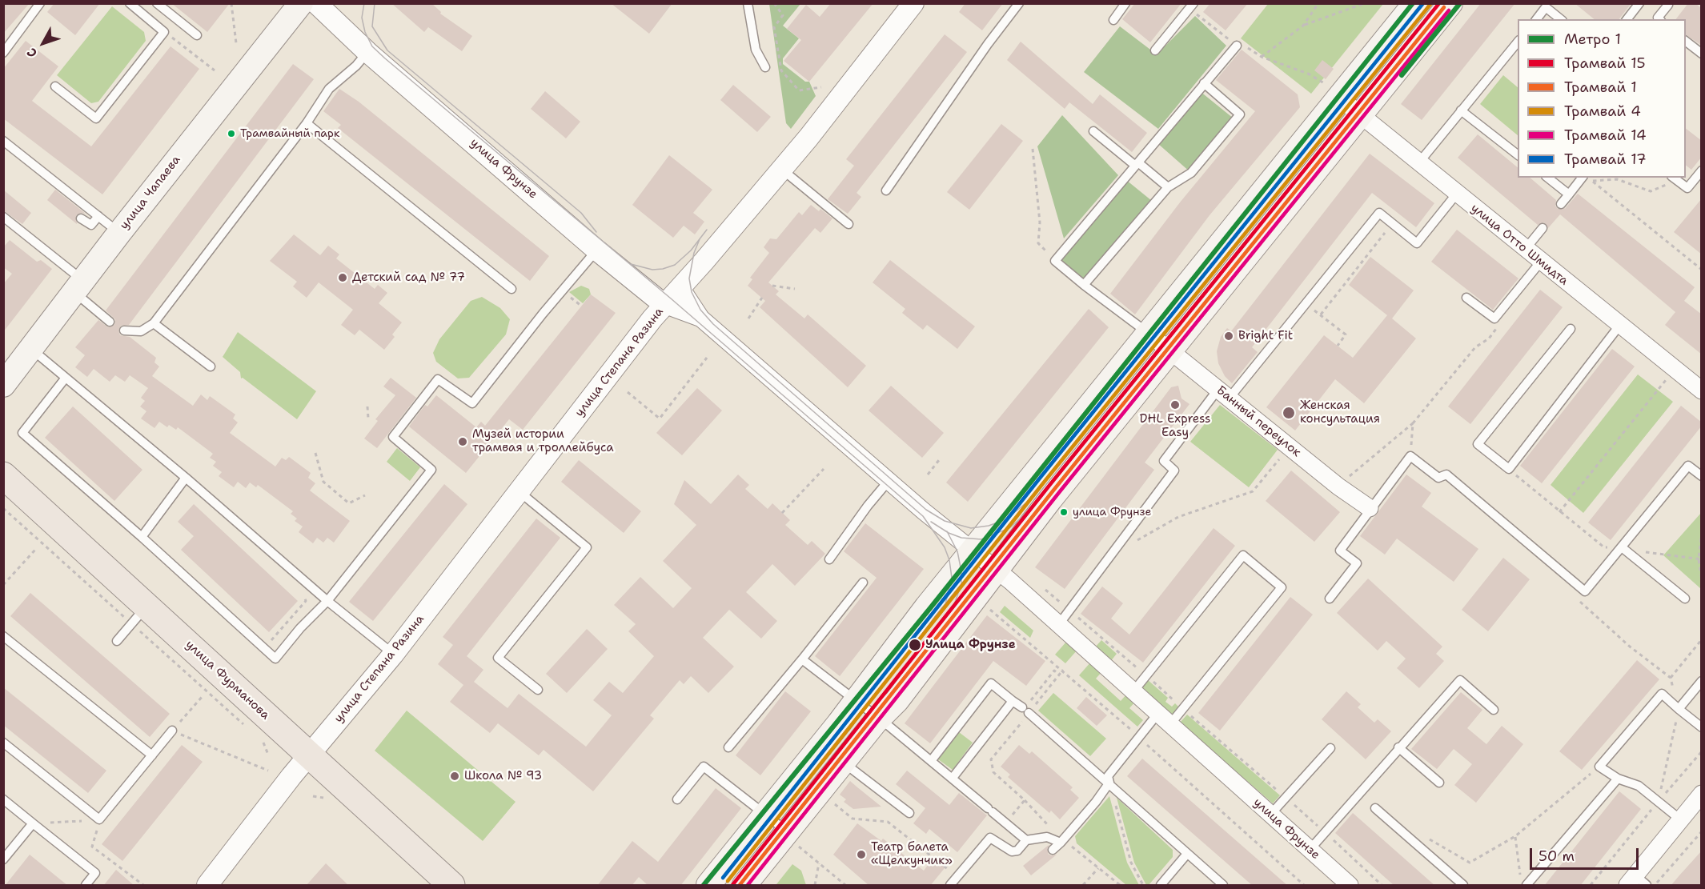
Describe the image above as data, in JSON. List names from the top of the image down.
{
  "streets": {
    "main road": ["улица Чапаева", "улица Фурманова"],
    "street": [
      "улица Фрунзе",
      "улица Отто Шмидта",
      "улица Степана Разина",
      "Банный переулок"
    ]
  },
  "crossings": [
    ["улица Фрунзе", "улица Степана Разина"],
    ["улица Степана Разина", "улица Фурманова"]
  ],
  "places": [
    "Трамвайный парк",
    "Детский сад № 77",
    "Bright Fit",
    "DHL Express Easy",
    "Женская консультация",
    "Музей истории трамвая и троллейбуса",
    "улица Фрунзе",
    "Улица Фрунзе",
    "Школа № 93",
    "Театр балета «Щелкунчик»"
  ],
  "lines": [
    "metro line 1",
    "tram line 15",
    "tram line 4",
    "tram line 17",
    "tram line 1",
    "tram line 14"
  ],
  "legend": [
    "Метро 1",
    "Трамвай 15",
    "Трамвай 1",
    "Трамвай 4",
    "Трамвай 14",
    "Трамвай 17"
  ],
  "scale_bar": "50 m",
  "north": "bottom left"
}
